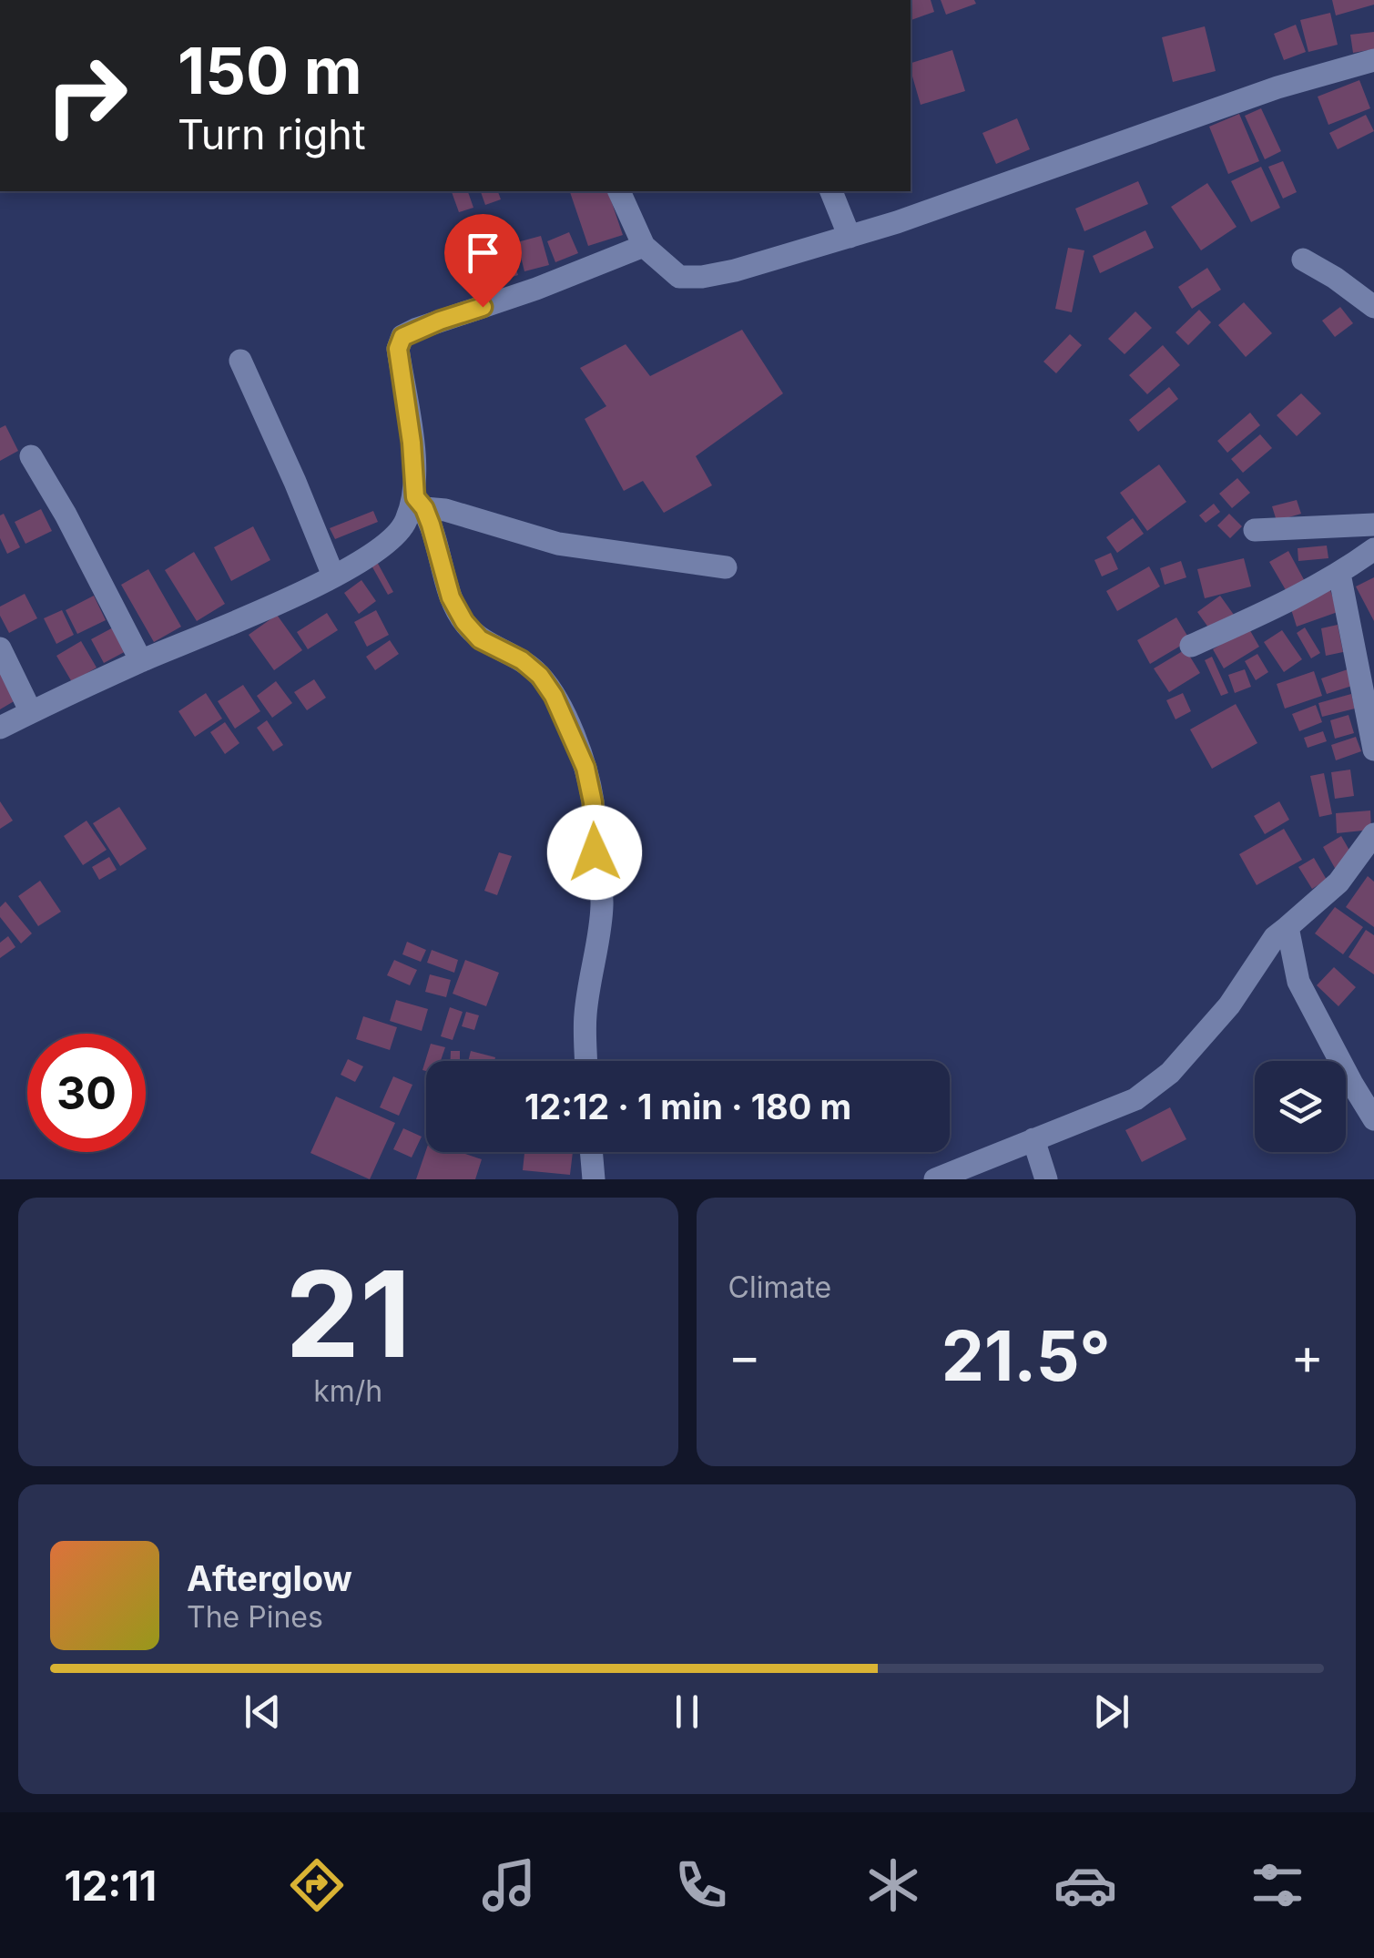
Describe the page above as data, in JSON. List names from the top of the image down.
{
  "page": {
    "turn": ["150 m", "Turn right"],
    "limit": "30",
    "trip": "12:12 · 1 min · 180 m",
    "tile": [
      ["21", "km/h"],
      "Climate"
    ],
    "heat": ["−", "21.5°", "+"],
    "song": ["Afterglow", "The Pines"],
    "tabs": "12:11"
  }
}
